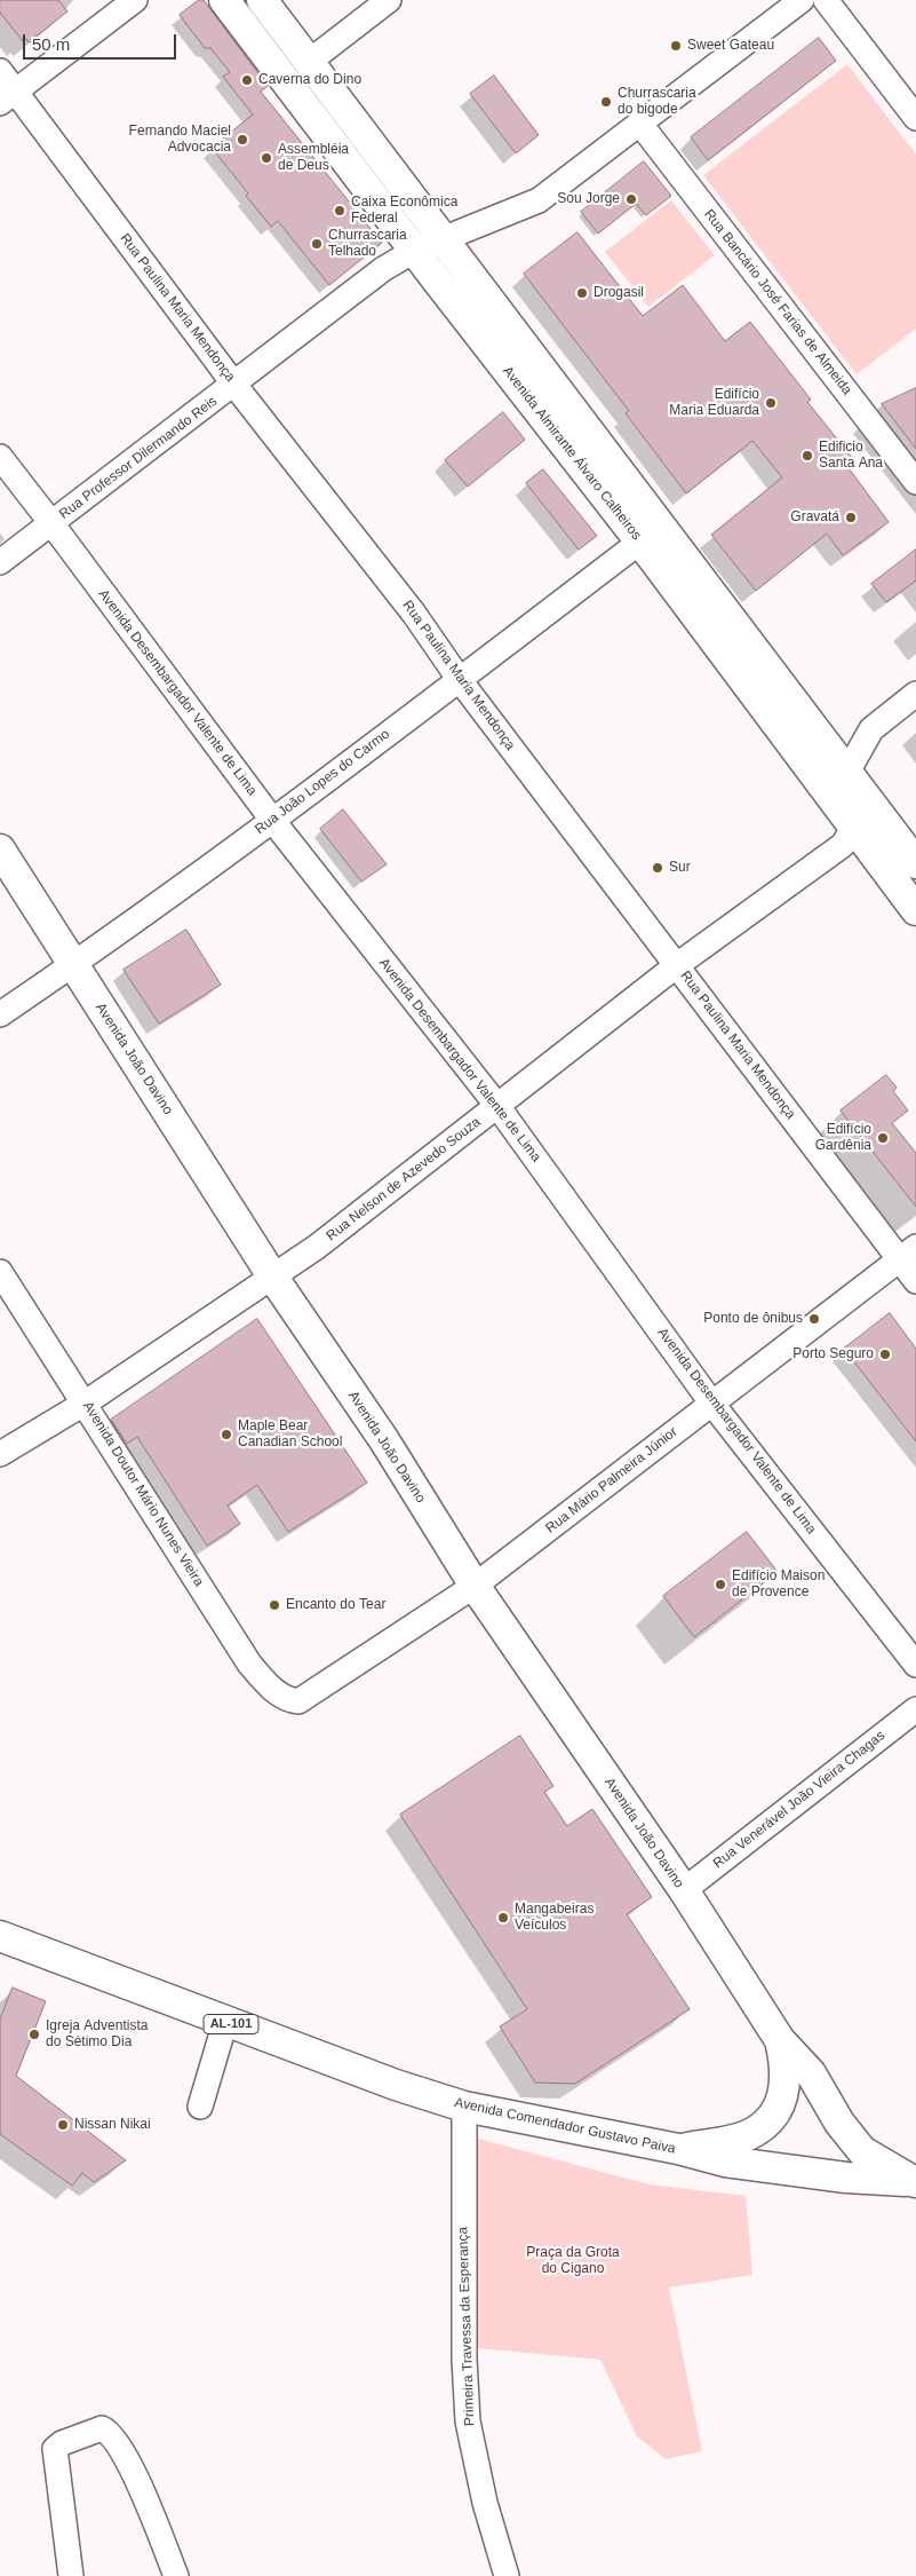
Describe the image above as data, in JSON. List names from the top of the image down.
{
  "streets": {
    "main road": [
      "Avenida Almirante Álvaro Calheiros",
      "Avenida João Davino",
      "AL-101",
      "Avenida Comendador Gustavo Paiva"
    ],
    "street": [
      "Rua Bancário José Farias de Almeida",
      "Rua Paulina Maria Mendonça",
      "Rua Professor Dilermando Reis",
      "Avenida Desembargador Valente de Lima",
      "Rua João Lopes do Carmo",
      "Rua Nelson de Azevedo Souza",
      "Rua Mário Palmeira Júnior",
      "Avenida Doutor Mário Nunes Vieira",
      "Rua Venerável João Vieira Chagas",
      "Primeira Travessa da Esperança"
    ]
  },
  "crossings": [
    ["Rua Bancário José Farias de Almeida", "Rua Professor Dilermando Reis"],
    ["Rua Paulina Maria Mendonça", "Rua Professor Dilermando Reis"],
    ["Rua Paulina Maria Mendonça", "Rua João Lopes do Carmo"],
    ["Rua Paulina Maria Mendonça", "Rua Nelson de Azevedo Souza"],
    ["Rua Paulina Maria Mendonça", "Rua Mário Palmeira Júnior"],
    ["Avenida Almirante Álvaro Calheiros", "Rua Professor Dilermando Reis"],
    ["Avenida Almirante Álvaro Calheiros", "Rua João Lopes do Carmo"],
    ["Avenida Almirante Álvaro Calheiros", "Rua Nelson de Azevedo Souza"],
    ["Rua Professor Dilermando Reis", "Avenida Desembargador Valente de Lima"],
    ["Avenida Desembargador Valente de Lima", "Rua João Lopes do Carmo"],
    ["Avenida Desembargador Valente de Lima", "Rua Nelson de Azevedo Souza"],
    ["Avenida Desembargador Valente de Lima", "Rua Mário Palmeira Júnior"],
    ["Rua João Lopes do Carmo", "Avenida João Davino"],
    ["Avenida João Davino", "Rua Nelson de Azevedo Souza"],
    ["Avenida João Davino", "Rua Mário Palmeira Júnior"],
    ["Avenida João Davino", "Rua Venerável João Vieira Chagas"],
    ["Avenida João Davino", "Avenida Comendador Gustavo Paiva"],
    ["Rua Nelson de Azevedo Souza", "Avenida Doutor Mário Nunes Vieira"],
    ["Rua Mário Palmeira Júnior", "Avenida Doutor Mário Nunes Vieira"],
    ["Avenida Comendador Gustavo Paiva", "Primeira Travessa da Esperança"]
  ],
  "parks": ["Praça da Grota do Cigano"],
  "places": [
    "Sweet Gateau",
    "Caverna do Dino",
    "Churrascaria do bigode",
    "Fernando Maciel Advocacia",
    "Assembléia de Deus",
    "Sou Jorge",
    "Caixa Econômica Federal",
    "Churrascaria Telhado",
    "Drogasil",
    "Edifício Maria Eduarda",
    "Edificio Santa Ana",
    "Gravatá",
    "Sur",
    "Edifício Gardênia",
    "Ponto de ônibus",
    "Porto Seguro",
    "Maple Bear Canadian School",
    "Edifício Maison de Provence",
    "Encanto do Tear",
    "Mangabeiras Veículos",
    "Igreja Adventista do Sétimo Dia",
    "Nissan Nikai"
  ],
  "scale_bar": "50 m"
}
